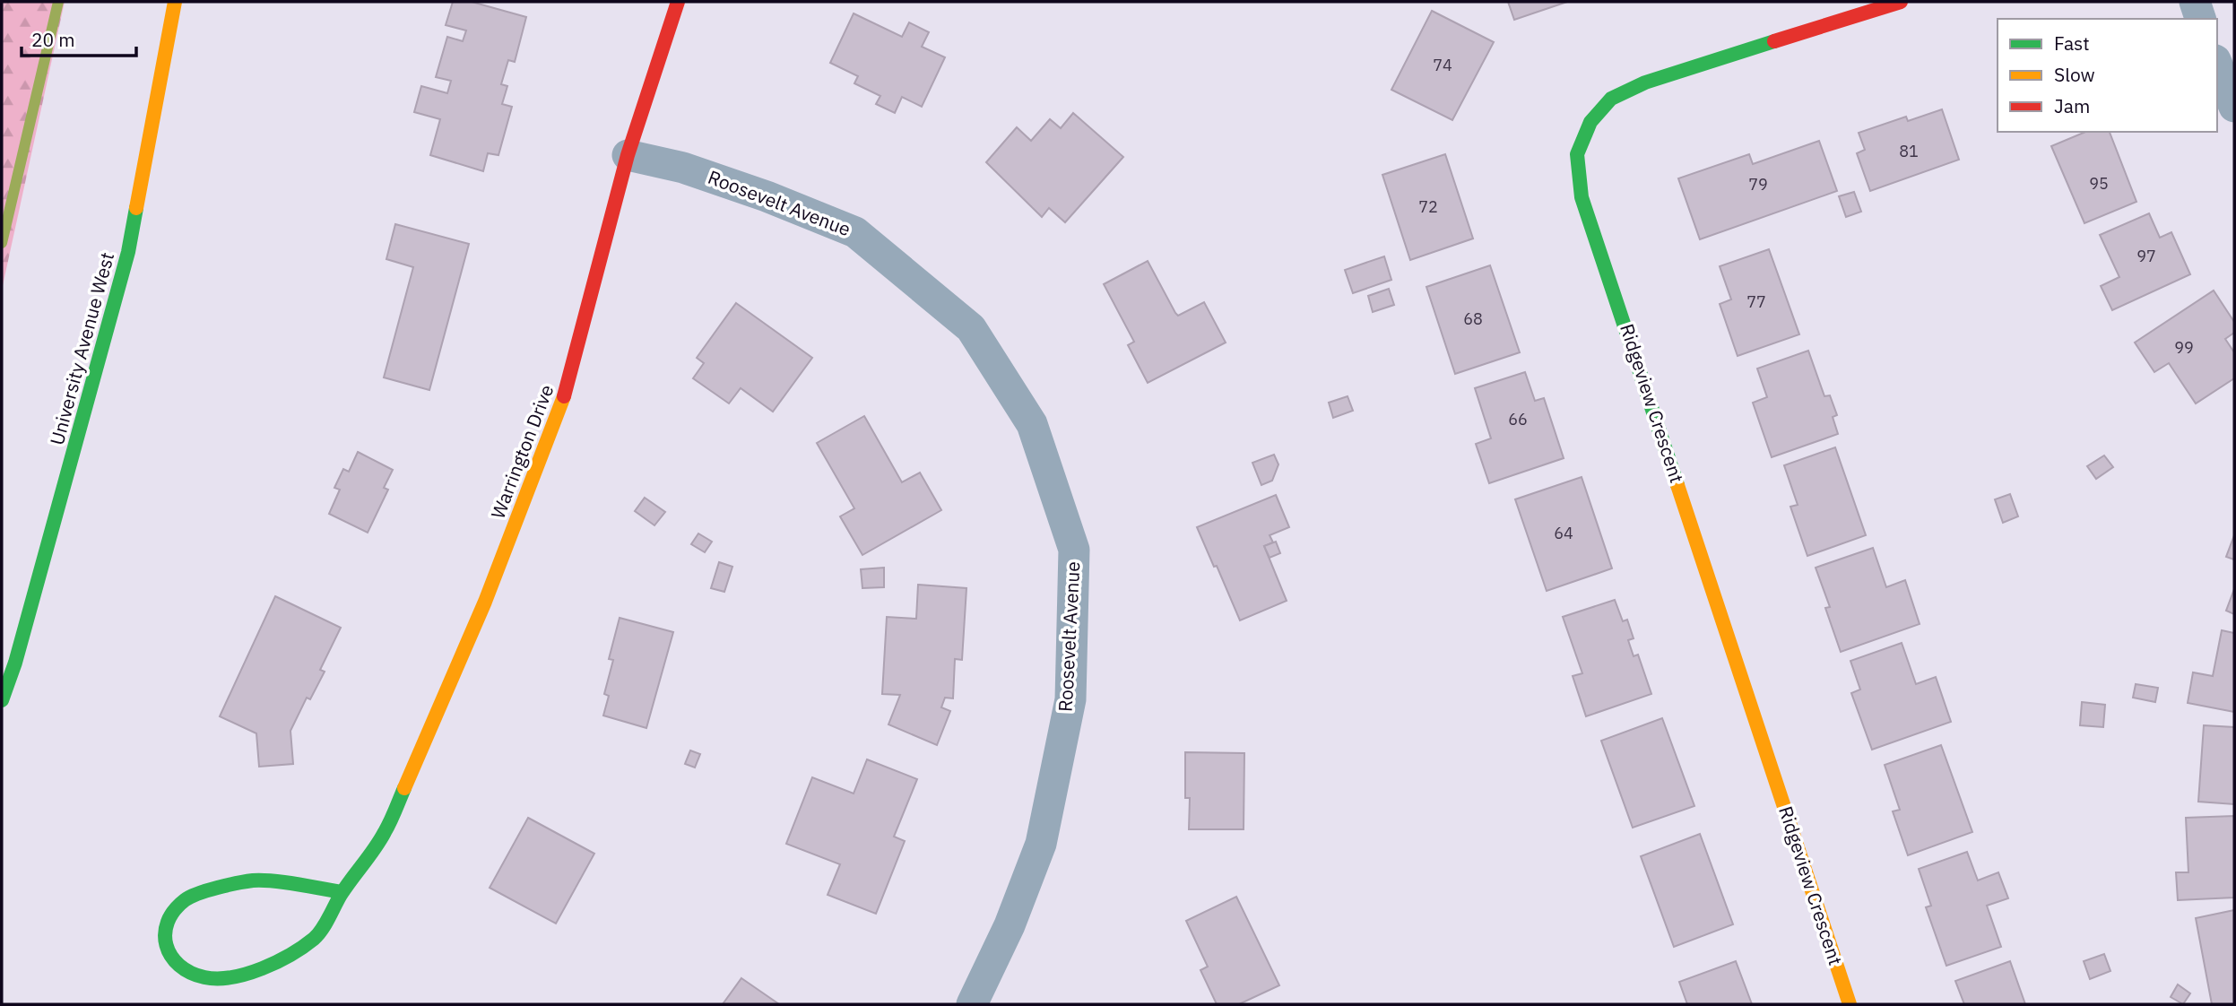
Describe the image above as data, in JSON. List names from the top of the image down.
{
  "streets": {
    "street": [
      "Roosevelt Avenue",
      "University Avenue West",
      "Ridgeview Crescent",
      "Warrington Drive"
    ]
  },
  "crossings": [
    ["Roosevelt Avenue", "Warrington Drive"]
  ],
  "house_numbers": [
    "74",
    "81",
    "95",
    "79",
    "72",
    "97",
    "77",
    "68",
    "99",
    "66",
    "64"
  ],
  "legend": ["Fast", "Slow", "Jam"],
  "scale_bar": "20 m"
}
